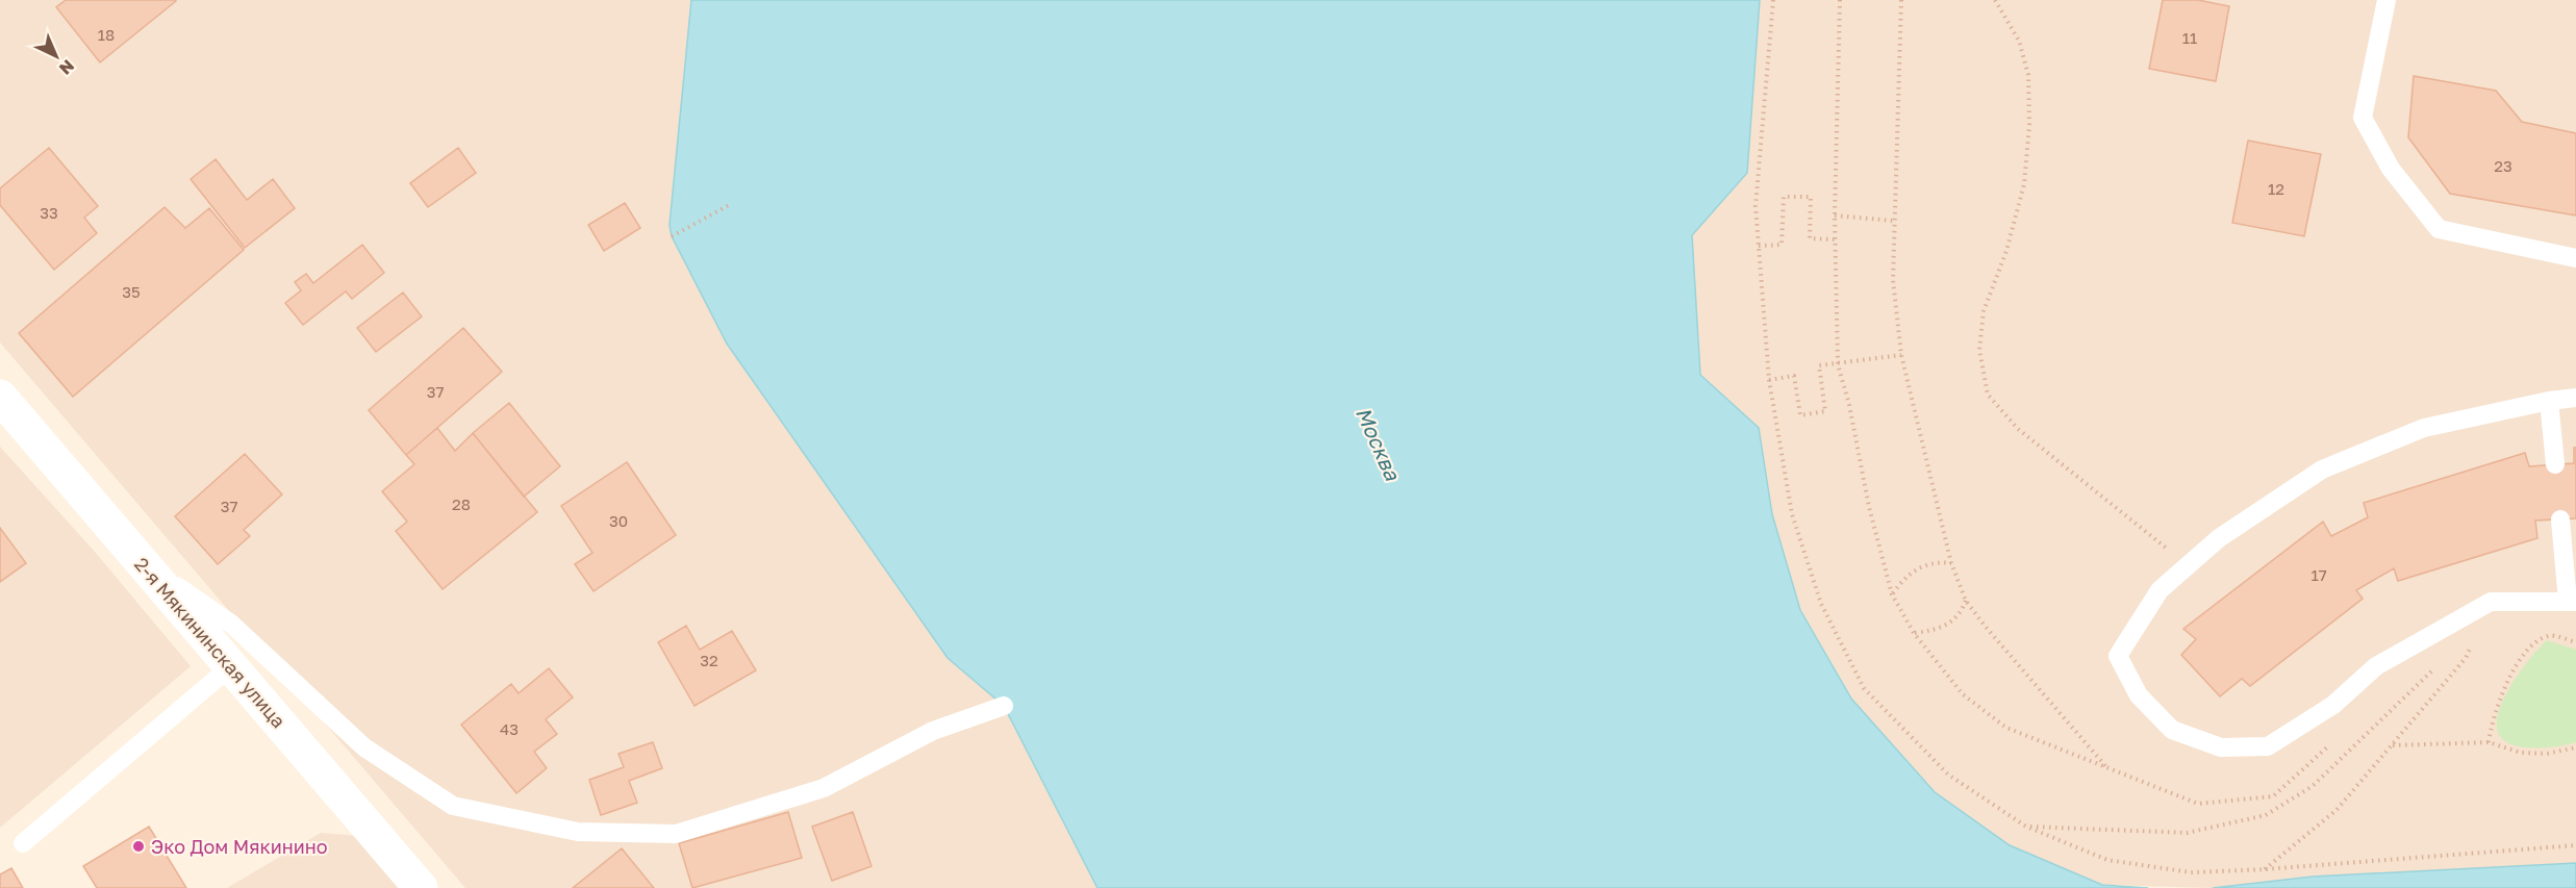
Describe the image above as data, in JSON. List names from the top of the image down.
{
  "streets": {
    "street": ["2-я Мякининская улица"]
  },
  "water": ["Москва"],
  "places": ["Эко Дом Мякинино"],
  "house_numbers": [
    "18",
    "11",
    "23",
    "12",
    "33",
    "35",
    "37",
    "28",
    "37",
    "30",
    "17",
    "32",
    "43"
  ],
  "north": "bottom right"
}
